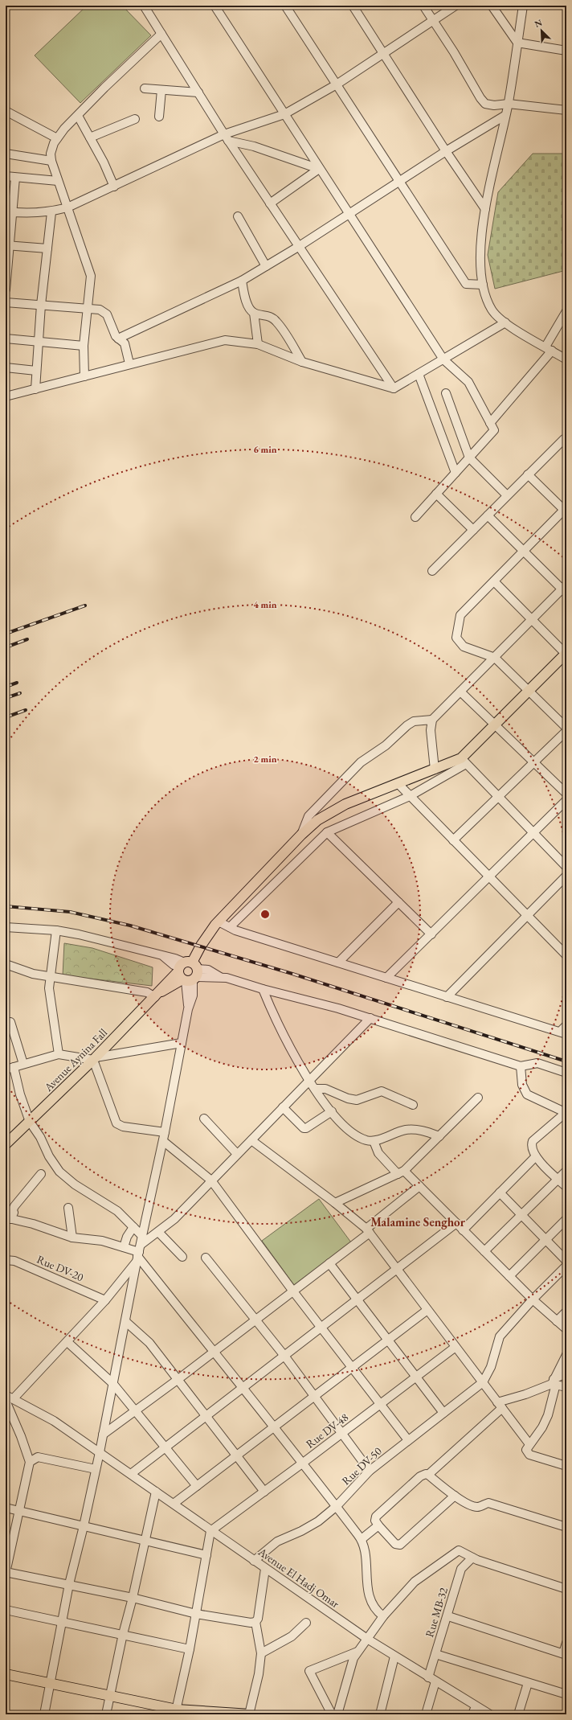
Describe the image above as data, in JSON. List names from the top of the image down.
{
  "streets": {
    "main road": ["Avenue Aynina Fall"],
    "street": [
      "Rue DV-20",
      "Rue DV-48",
      "Rue DV-50",
      "Avenue El Hadj Omar",
      "Rue MB-32"
    ]
  },
  "crossings": [
    ["Rue DV-48", "Avenue El Hadj Omar"],
    ["Rue DV-50", "Avenue El Hadj Omar"],
    ["Avenue El Hadj Omar", "Rue MB-32"]
  ],
  "districts": ["Malamine Senghor"],
  "north": "top left",
  "rings": ["6 min", "4 min", "2 min"]
}
